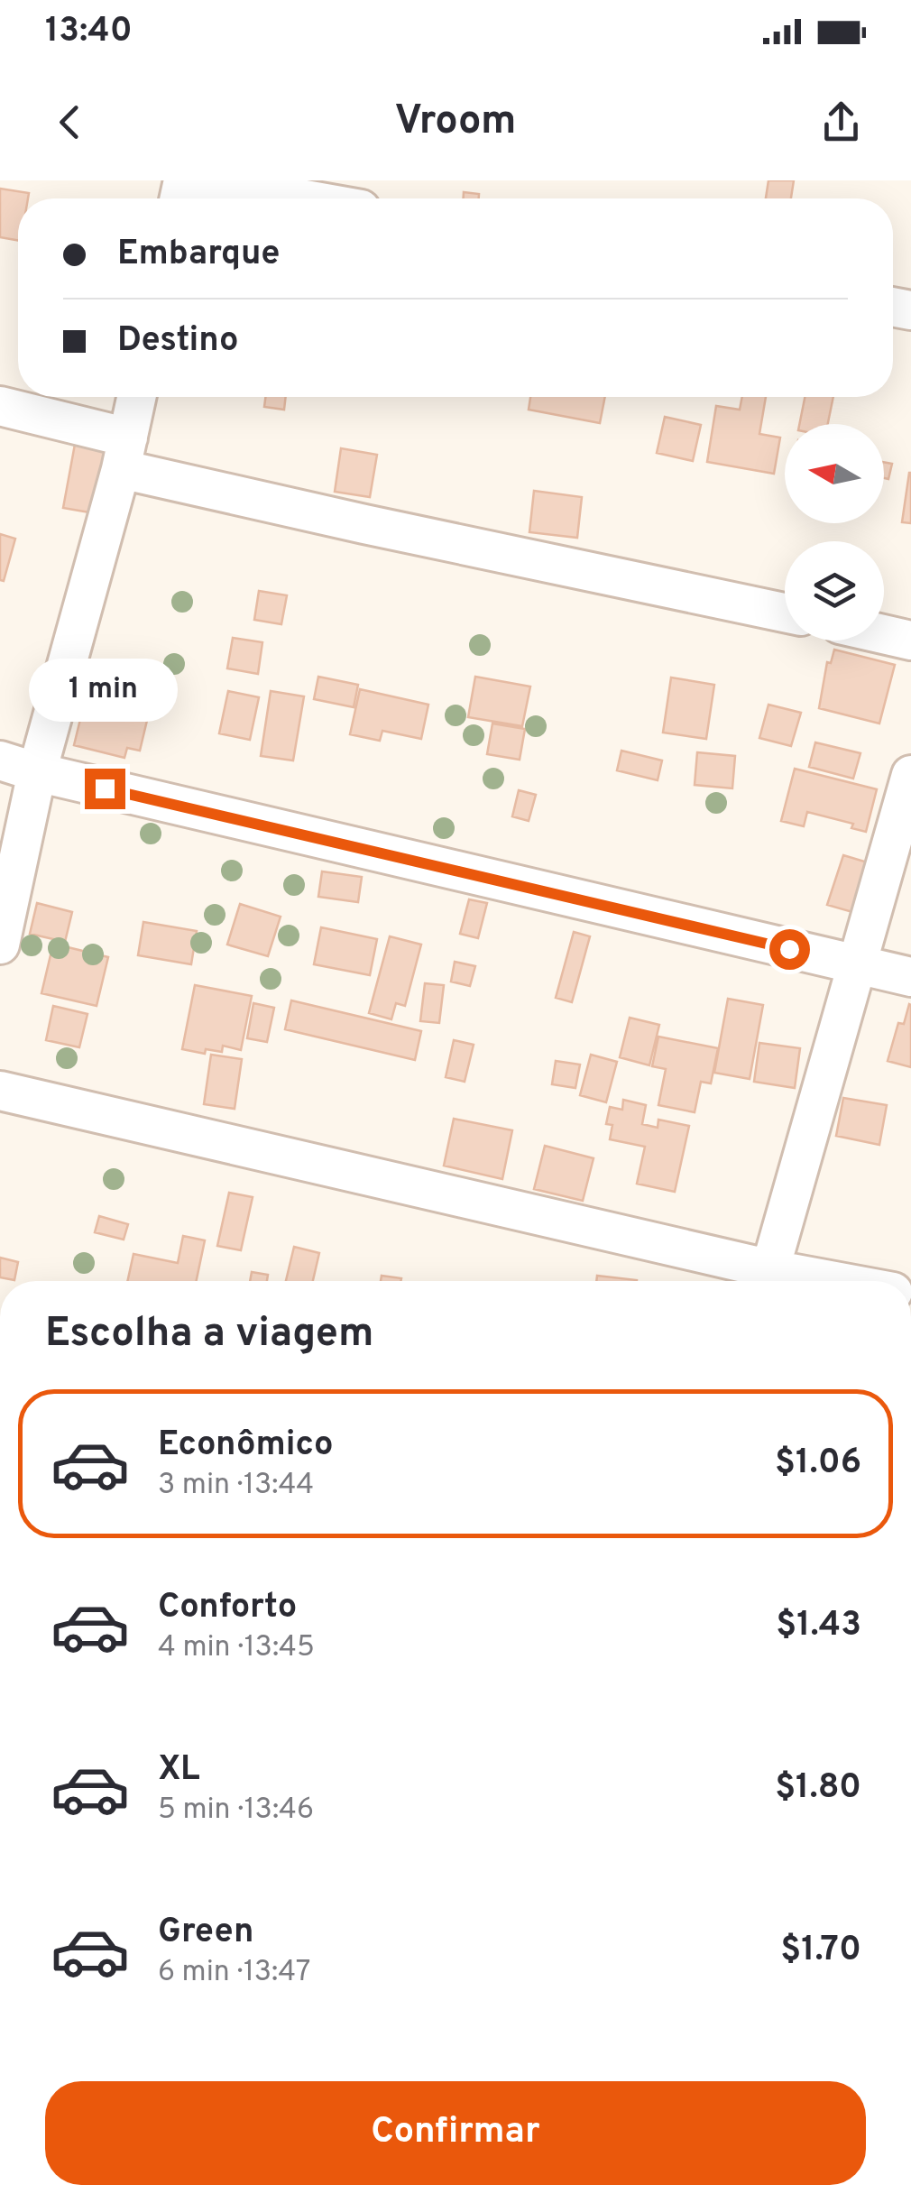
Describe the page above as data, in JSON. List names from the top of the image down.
{
  "north": "left",
  "page": {
    "status": "13:40",
    "header": "Vroom",
    "banner": ["Embarque", "Destino"],
    "bubble": "1 min",
    "heading": "Escolha a viagem",
    "list": [
      {
        "name": "Econômico",
        "note": "3 min · 13:44",
        "value": "$1.06"
      },
      {
        "name": "Conforto",
        "note": "4 min · 13:45",
        "value": "$1.43"
      },
      {
        "name": "XL",
        "note": "5 min · 13:46",
        "value": "$1.80"
      },
      {
        "name": "Green",
        "note": "6 min · 13:47",
        "value": "$1.70"
      }
    ],
    "buttons": "Confirmar"
  }
}
